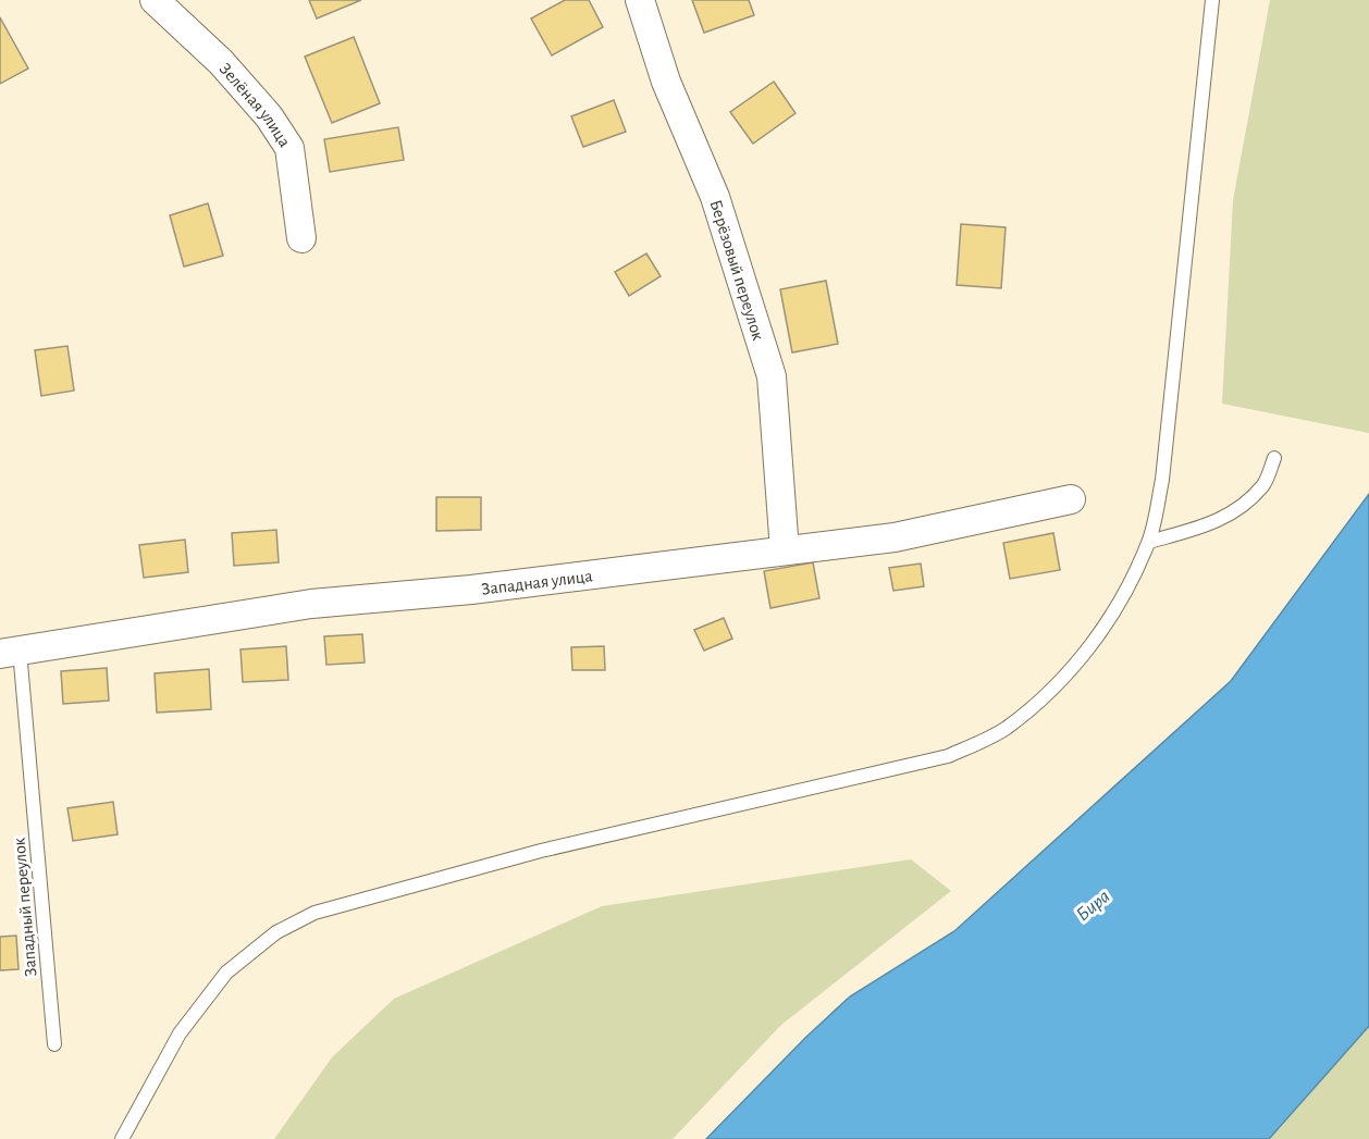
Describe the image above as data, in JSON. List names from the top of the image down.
{
  "streets": {
    "street": ["Зелёная улица", "Берёзовый переулок", "Западная улица"],
    "lane": ["Западный переулок"]
  },
  "crossings": [
    ["Берёзовый переулок", "Западная улица"],
    ["Западная улица", "Западный переулок"]
  ],
  "water": ["Бира"]
}
